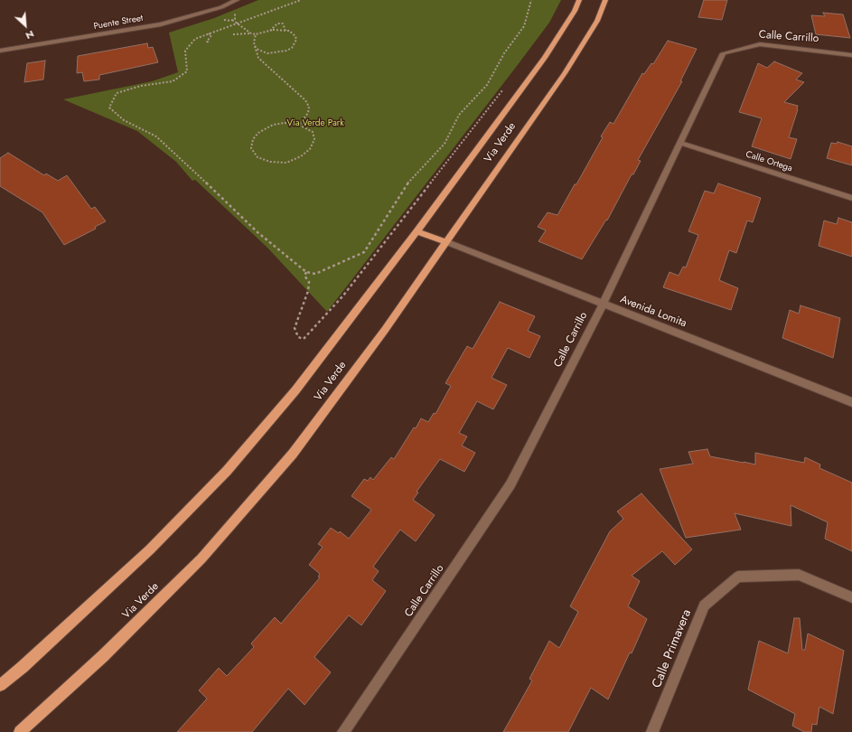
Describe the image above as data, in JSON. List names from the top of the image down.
{
  "streets": {
    "main road": ["Via Verde"],
    "street": [
      "Puente Street",
      "Calle Carrillo",
      "Calle Ortega",
      "Avenida Lomita",
      "Calle Primavera"
    ]
  },
  "crossings": [
    ["Calle Carrillo", "Calle Ortega"],
    ["Calle Carrillo", "Avenida Lomita"],
    ["Via Verde", "Avenida Lomita"]
  ],
  "parks": ["Via Verde Park"],
  "north": "bottom right"
}
